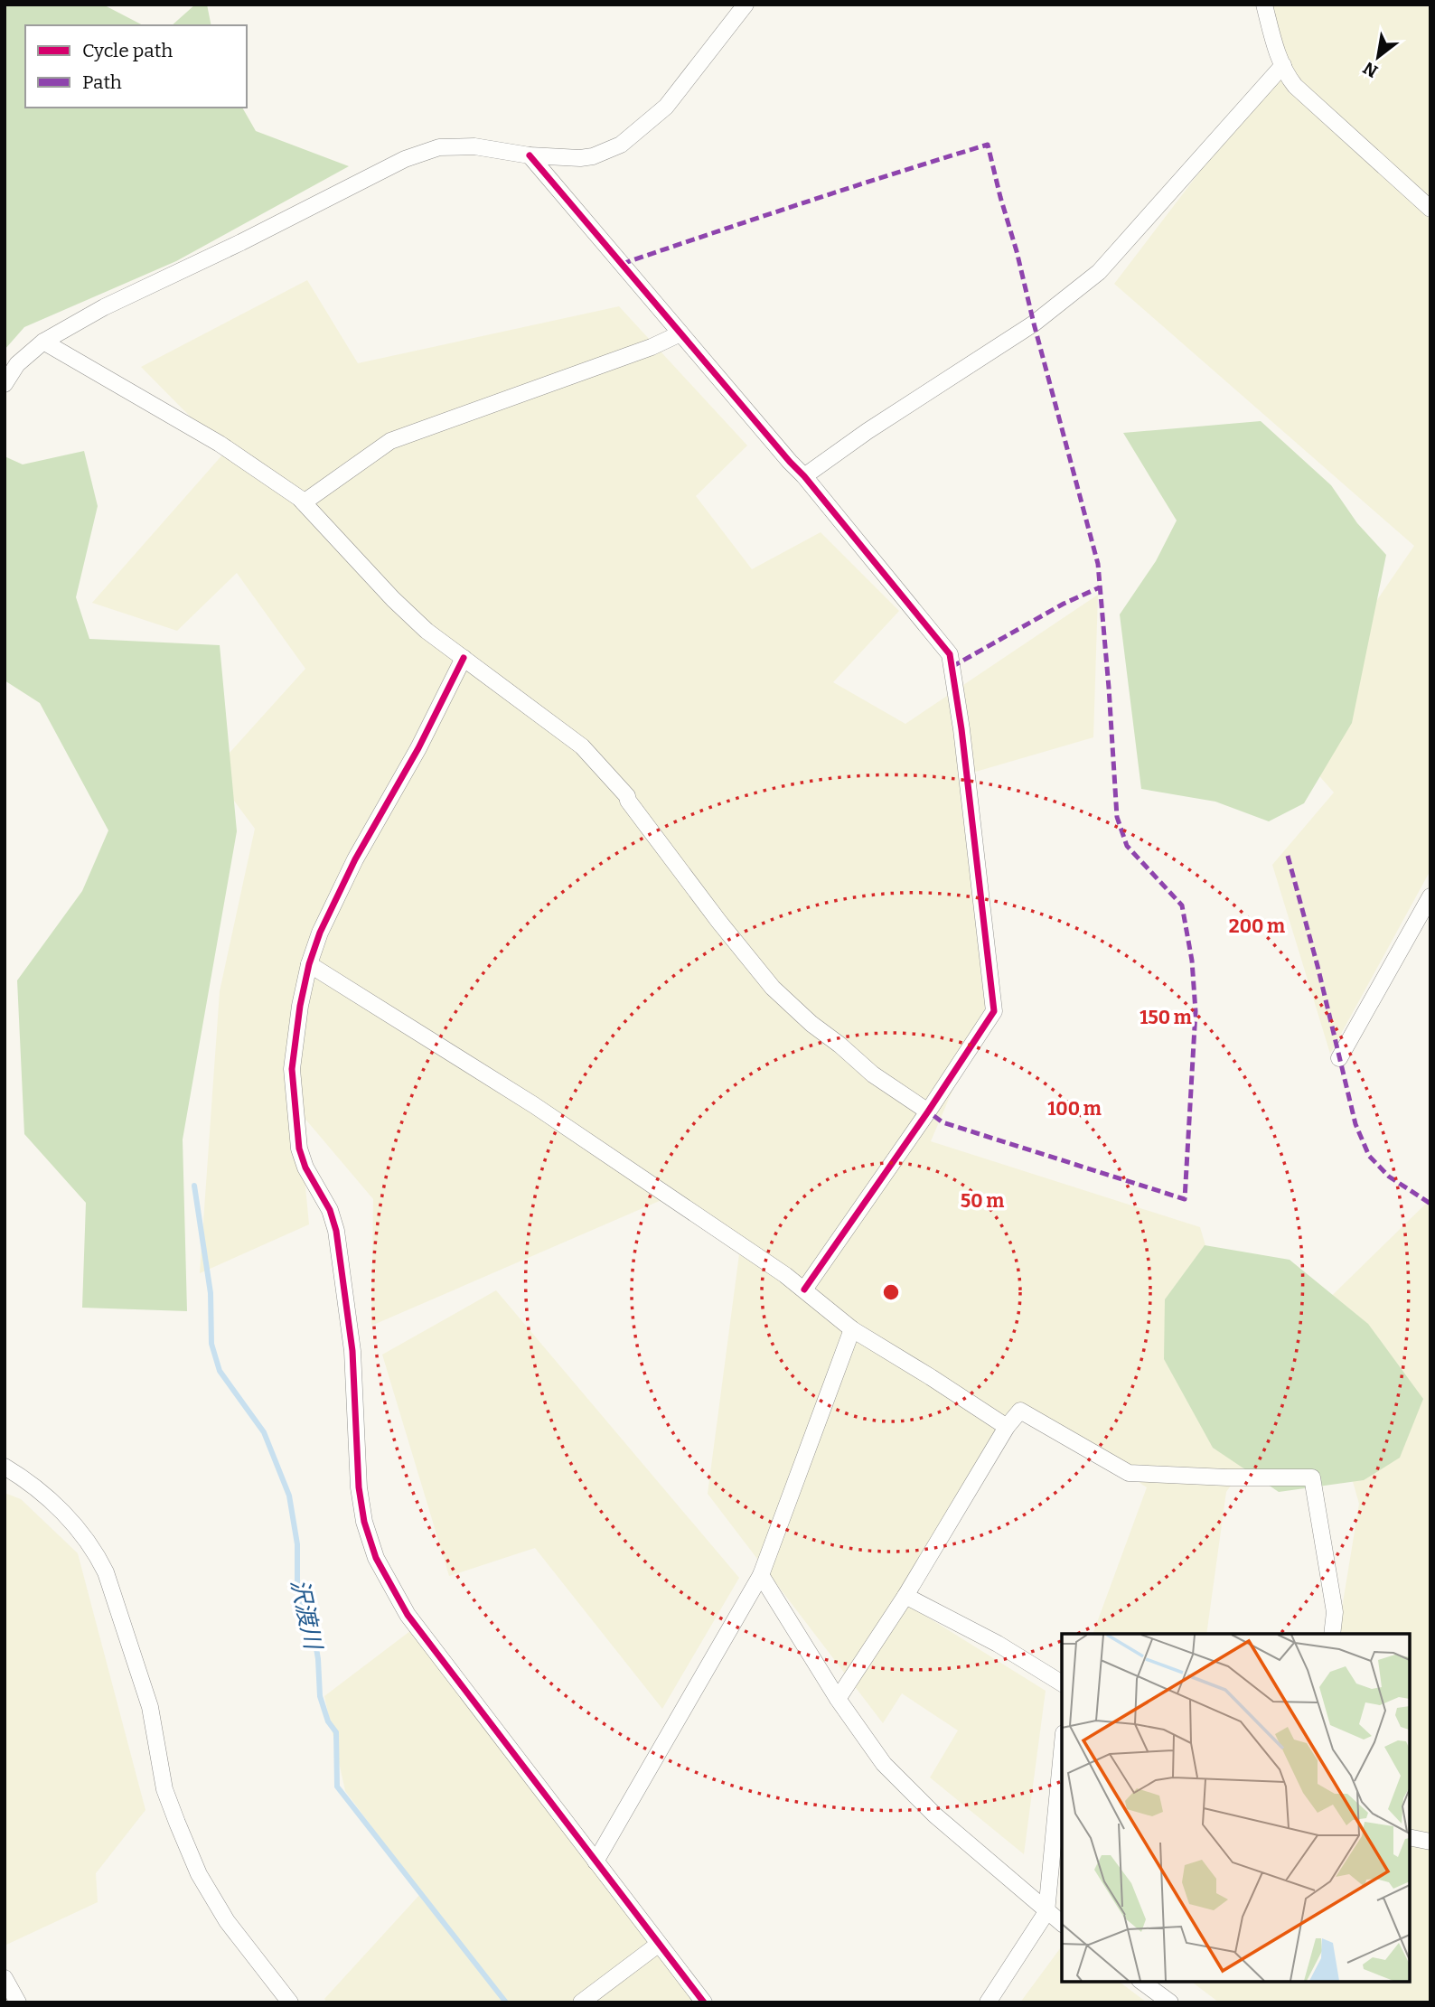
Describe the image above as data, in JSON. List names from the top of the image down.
{
  "water": ["沢渡川"],
  "legend": ["Cycle path", "Path"],
  "north": "bottom left",
  "rings": [
    "200 m",
    "150 m",
    "100 m",
    "50 m"
  ]
}
